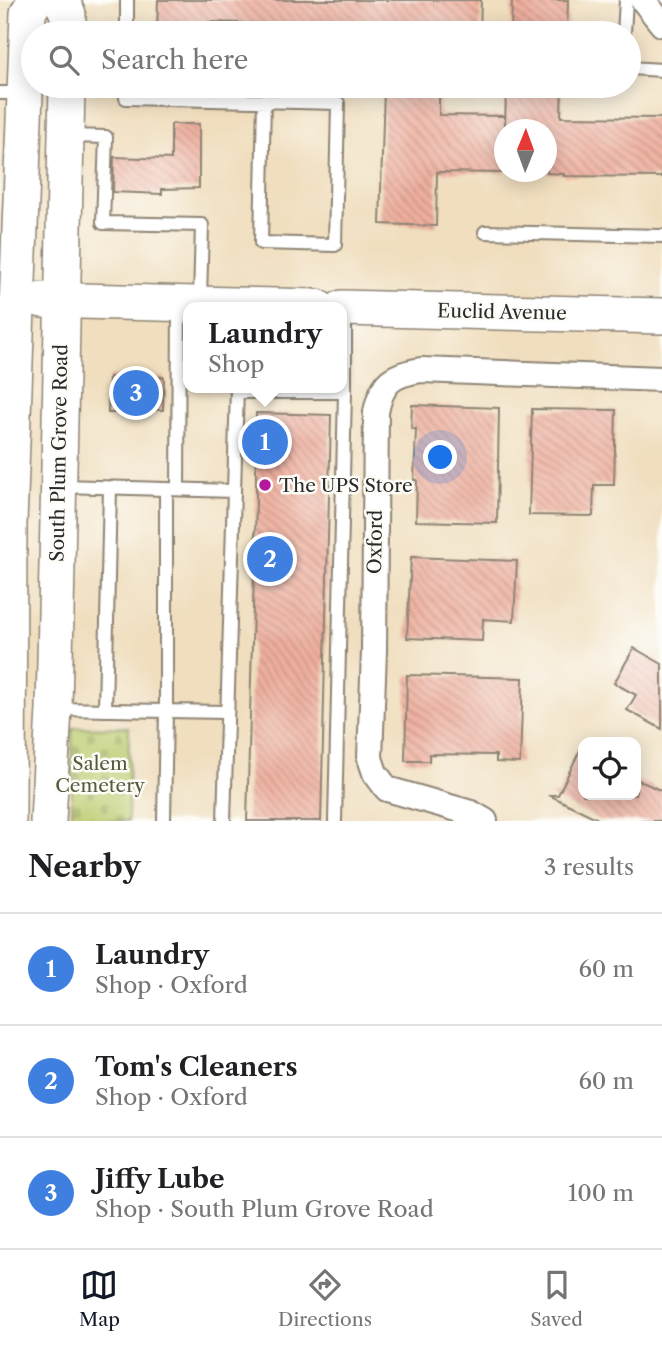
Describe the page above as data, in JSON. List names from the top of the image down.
{
  "streets": {
    "main road": ["Euclid Avenue", "South Plum Grove Road"],
    "street": ["Oxford"]
  },
  "crossings": [
    ["Euclid Avenue", "South Plum Grove Road"]
  ],
  "parks": ["Salem Cemetery"],
  "places": ["The UPS Store"],
  "north": "top",
  "page": {
    "search": "Search here",
    "popup": ["Laundry", "Shop"],
    "pins": ["3", "1", "2"],
    "heading": ["Nearby", "3 results"],
    "list": [
      {
        "mark": "1",
        "name": "Laundry",
        "note": "Shop · Oxford",
        "value": "60 m"
      },
      {
        "mark": "2",
        "name": "Tom's Cleaners",
        "note": "Shop · Oxford",
        "value": "60 m"
      },
      {
        "mark": "3",
        "name": "Jiffy Lube",
        "note": "Shop · South Plum Grove Road",
        "value": "100 m"
      }
    ],
    "nav": ["Map", "Directions", "Saved"]
  }
}
